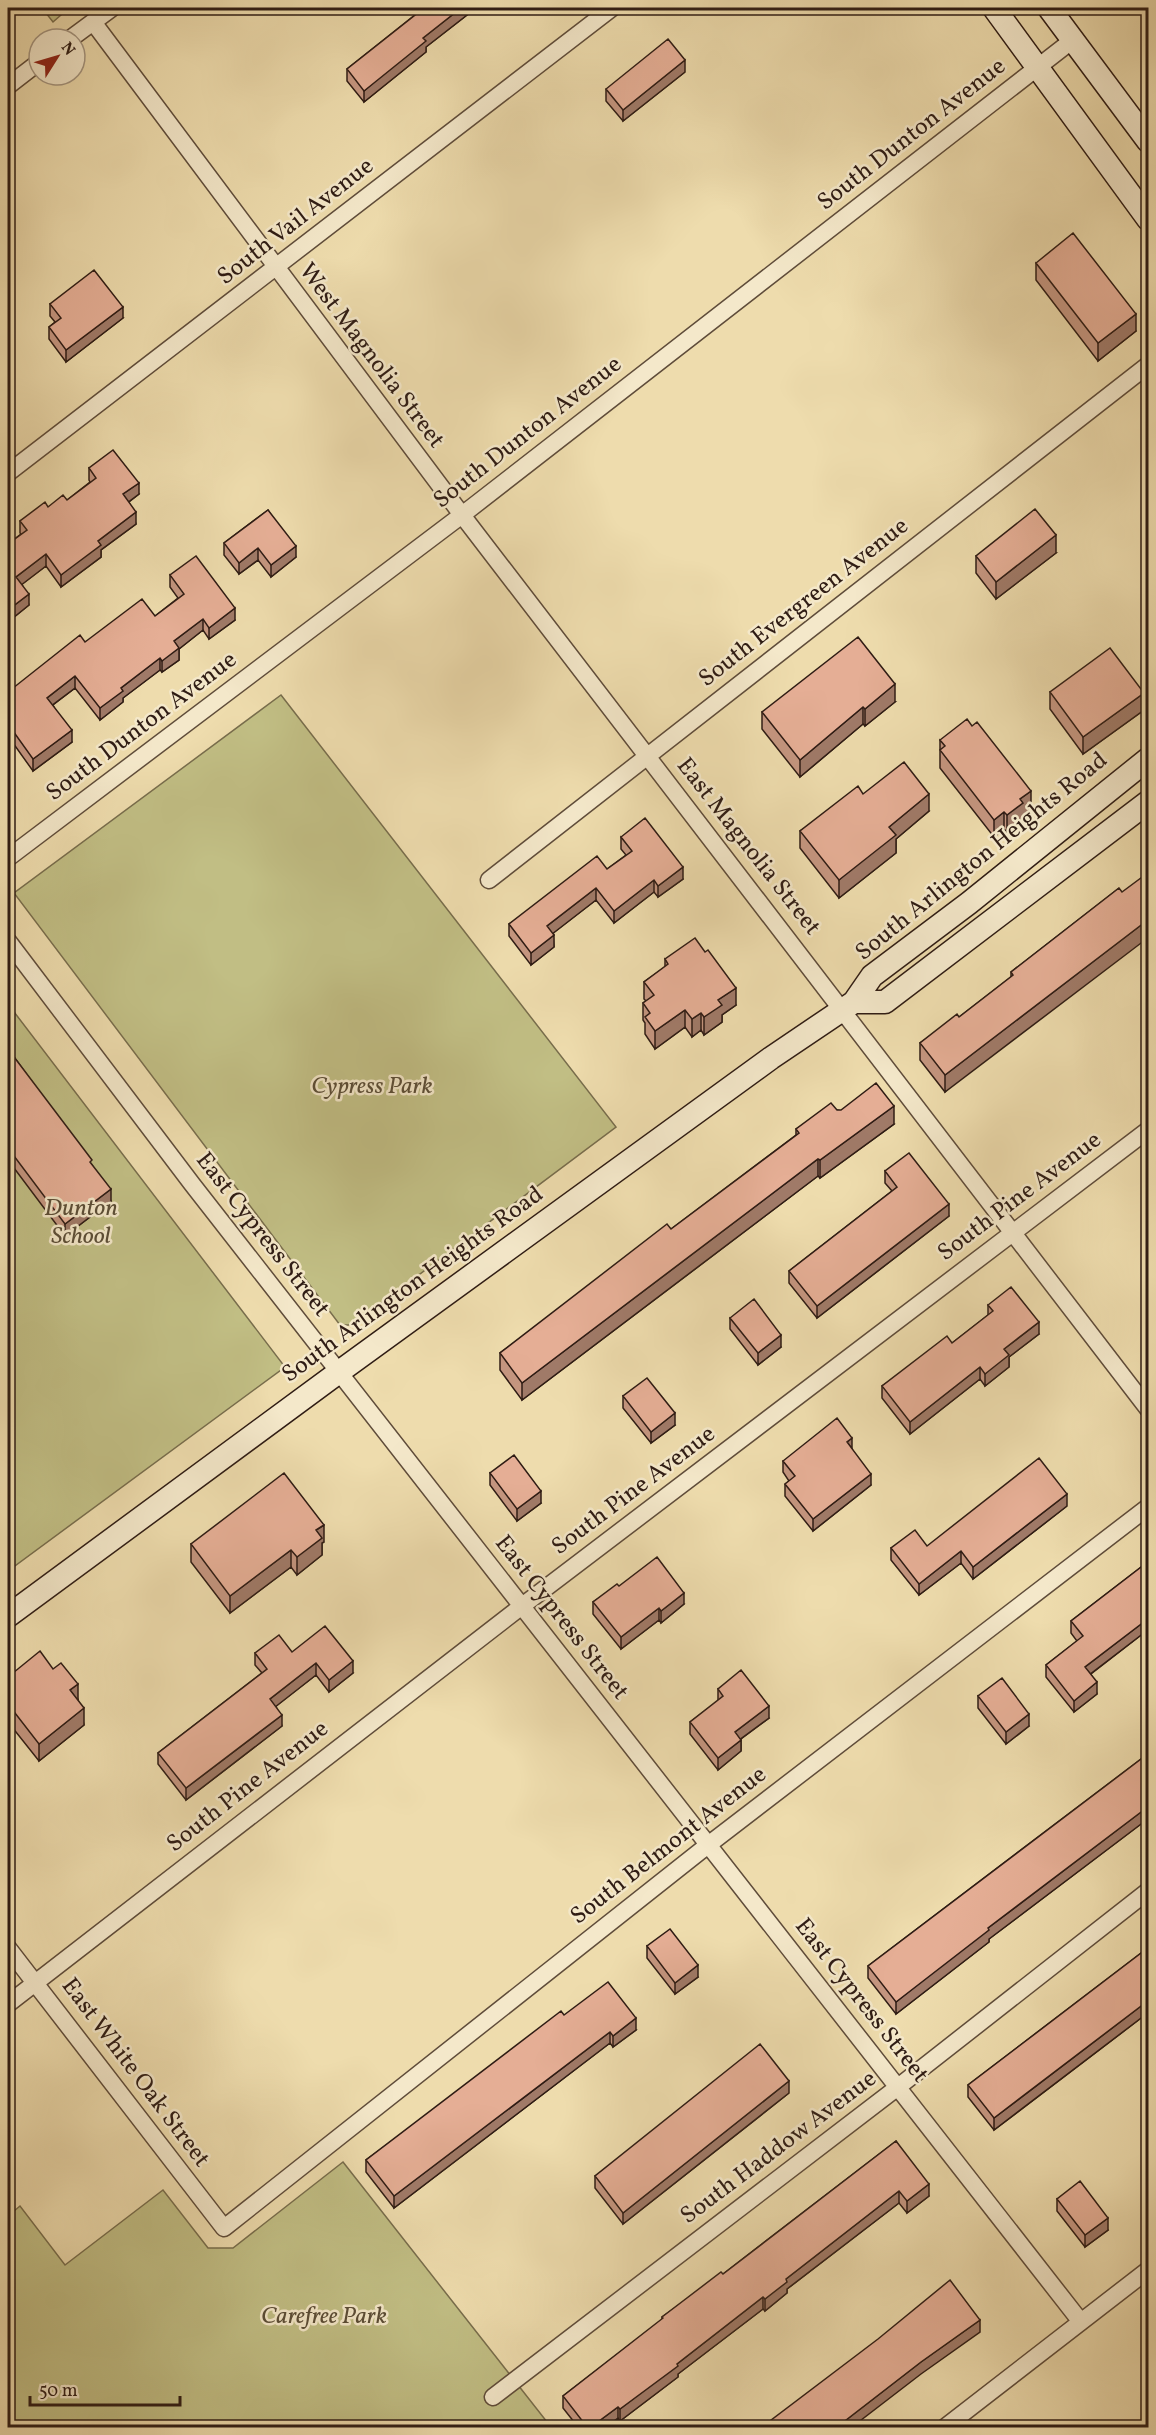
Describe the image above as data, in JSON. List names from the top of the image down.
{
  "streets": {
    "main road": ["South Arlington Heights Road"],
    "street": [
      "South Dunton Avenue",
      "South Vail Avenue",
      "West Magnolia Street",
      "South Evergreen Avenue",
      "East Magnolia Street",
      "South Pine Avenue",
      "East Cypress Street",
      "South Belmont Avenue",
      "East White Oak Street",
      "South Haddow Avenue"
    ]
  },
  "crossings": [
    ["South Dunton Avenue", "West Magnolia Street"],
    ["South Dunton Avenue", "East Magnolia Street"],
    ["South Vail Avenue", "West Magnolia Street"],
    ["West Magnolia Street", "East Magnolia Street"],
    ["South Evergreen Avenue", "East Magnolia Street"],
    ["East Magnolia Street", "South Arlington Heights Road"],
    ["East Magnolia Street", "South Pine Avenue"],
    ["South Arlington Heights Road", "East Cypress Street"],
    ["South Pine Avenue", "East Cypress Street"],
    ["South Pine Avenue", "East White Oak Street"],
    ["East Cypress Street", "South Belmont Avenue"],
    ["East Cypress Street", "South Haddow Avenue"],
    ["South Belmont Avenue", "East White Oak Street"]
  ],
  "parks": ["Cypress Park", "Dunton School", "Carefree Park"],
  "scale_bar": "50 m",
  "north": "top right"
}
